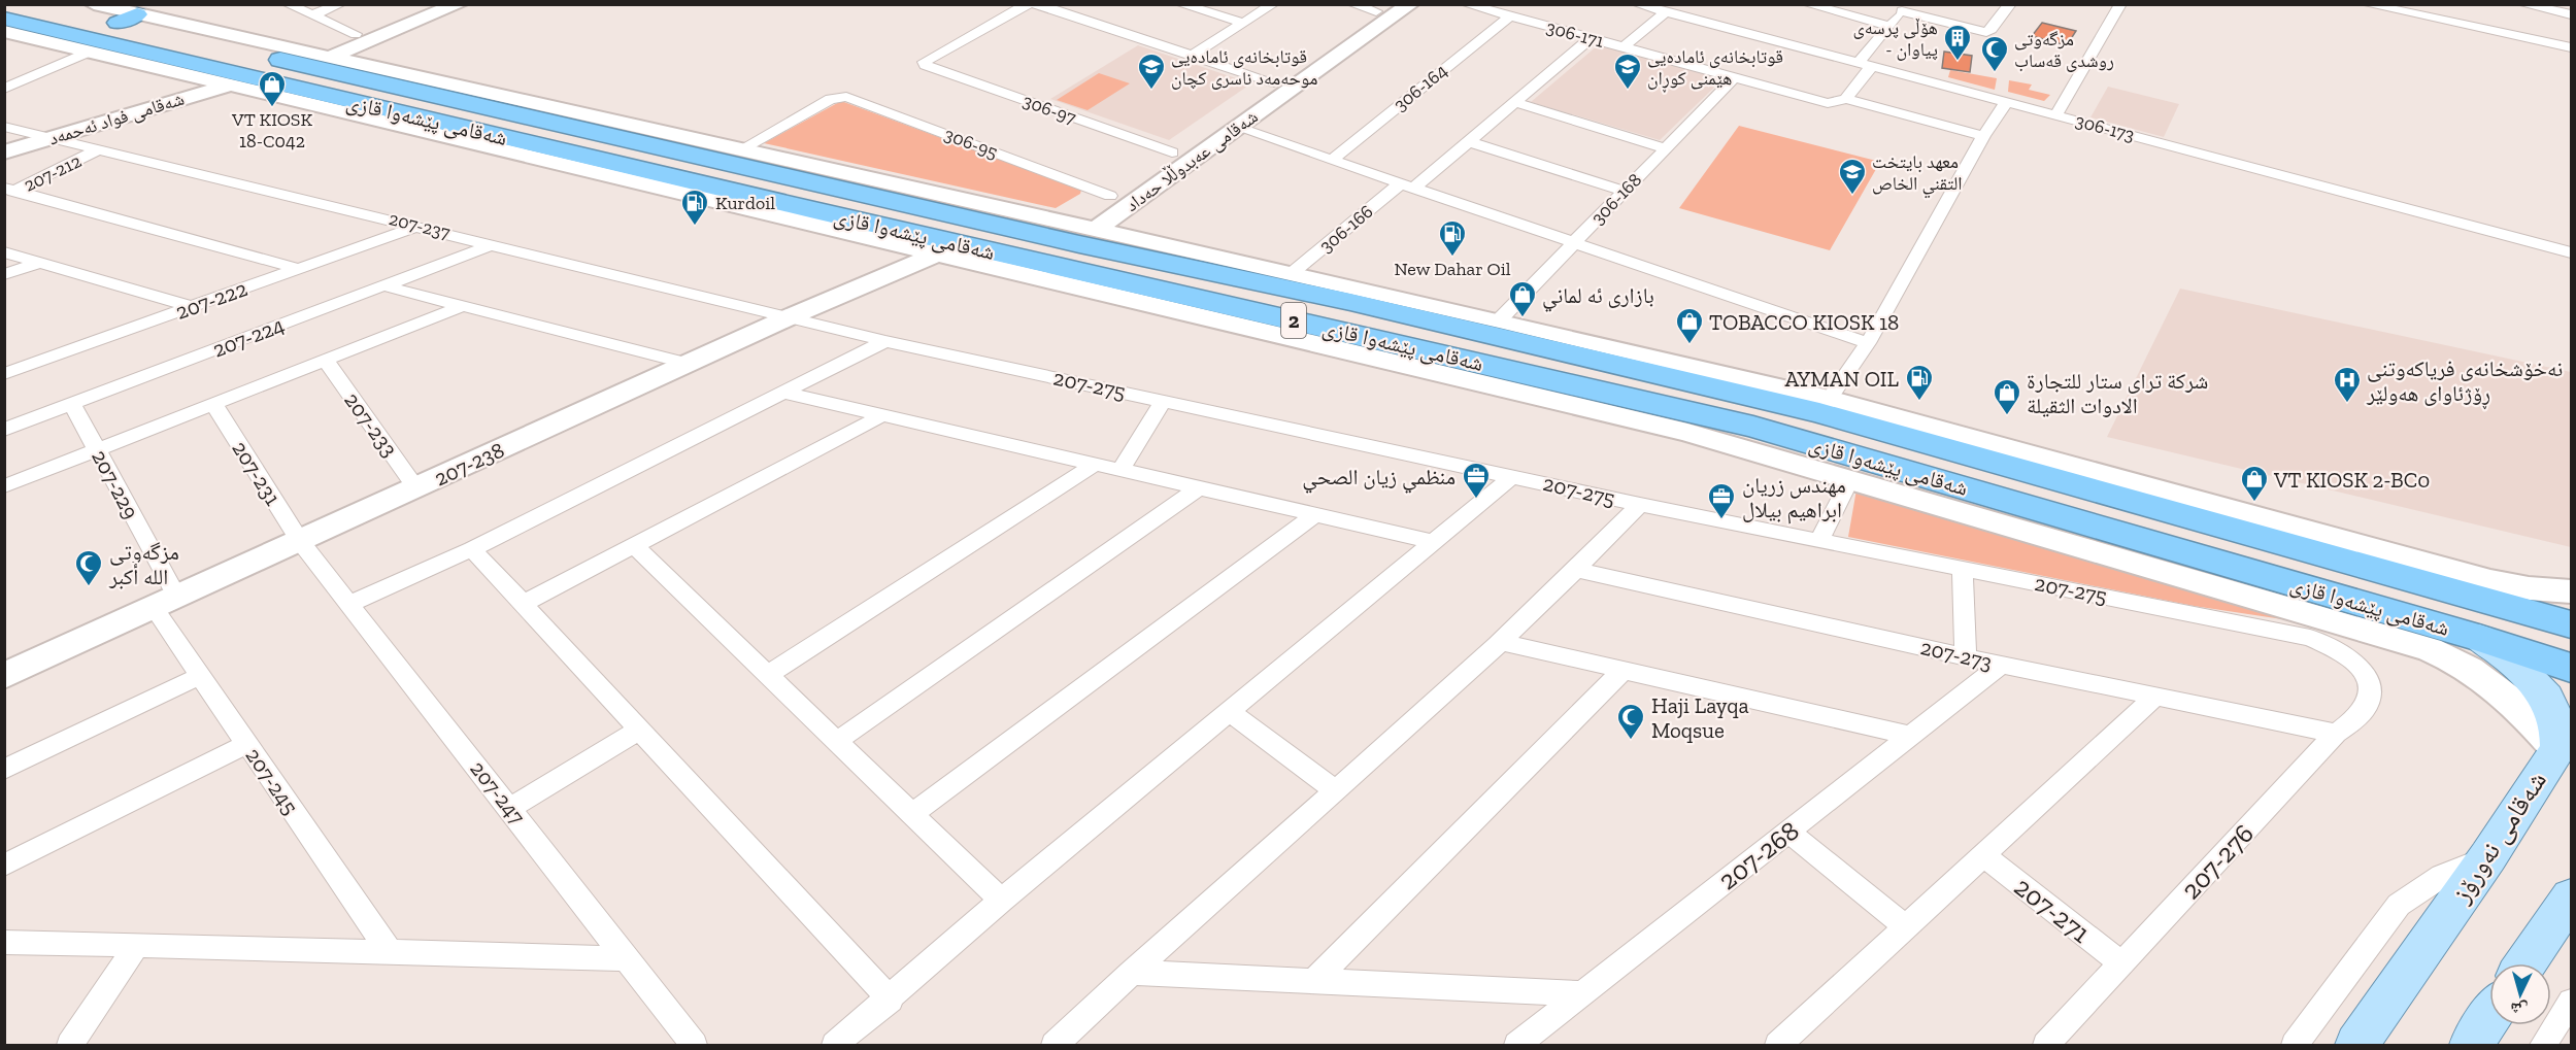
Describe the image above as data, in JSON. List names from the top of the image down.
{
  "streets": {
    "highway": ["شەقامی پێشەوا قازی", "2"],
    "main road": [
      "شەقامی فواد ئەحمەد",
      "شەقامی عەبدوڵڵا حەداد",
      "207-238",
      "شەقامی نەورۆز"
    ],
    "street": [
      "306-171",
      "306-164",
      "306-97",
      "306-173",
      "306-95",
      "207-212",
      "306-168",
      "207-237",
      "306-166",
      "207-222",
      "207-224",
      "207-275",
      "207-233",
      "207-231",
      "207-229",
      "207-273",
      "207-245",
      "207-247",
      "207-268",
      "207-276",
      "207-271"
    ]
  },
  "crossings": [
    ["306-171", "306-164"],
    ["306-171", "306-168"],
    ["306-171", "306-166"],
    ["306-97", "شەقامی عەبدوڵڵا حەداد"],
    ["شەقامی فواد ئەحمەد", "207-237"],
    ["شەقامی پێشەوا قازی", "شەقامی عەبدوڵڵا حەداد"],
    ["شەقامی پێشەوا قازی", "306-168"],
    ["شەقامی پێشەوا قازی", "شەقامی نەورۆز"],
    ["306-95", "شەقامی عەبدوڵڵا حەداد"],
    ["207-212", "207-237"],
    ["207-237", "207-222"],
    ["207-237", "207-224"],
    ["207-237", "207-275"],
    ["207-237", "207-238"],
    ["207-224", "207-229"],
    ["207-275", "207-238"],
    ["207-275", "207-276"],
    ["207-233", "207-238"],
    ["207-238", "207-231"],
    ["207-238", "207-229"],
    ["207-238", "207-245"],
    ["207-238", "207-247"],
    ["207-231", "207-247"],
    ["207-229", "207-245"],
    ["207-273", "207-268"],
    ["207-273", "207-276"],
    ["207-276", "207-271"]
  ],
  "places": {
    "building": ["هۆڵی پرسەی - پیاوان"],
    "mosque": ["مزگەوتی روشدی قەساب", "مزگەوتی الله أكبر", "Haji Layqa Moqsue"],
    "school or university": ["قوتابخانەی ئامادەیی موحەمەد ناسری کچان", "قوتابخانەی ئامادەیی هێمنی کوڕان", "معهد بايتخت التقني الخاص"],
    "shop": [
      "VT KIOSK 18-C042",
      "بازارى ئه لماني",
      "TOBACCO KIOSK 18",
      "شركة ترای ستار للتجارة الادوات الثقيلة",
      "VT KIOSK 2-BC0"
    ],
    "fuel station": ["Kurdoil", "New Dahar Oil", "AYMAN OIL"],
    "hospital": ["نەخۆشخانەی فریاکەوتنی ڕۆژئاوای هەولێر"],
    "office": ["منظمي زيان الصحي", "مهندس زريان ابراهيم بيلال"]
  },
  "north": "bottom"
}
